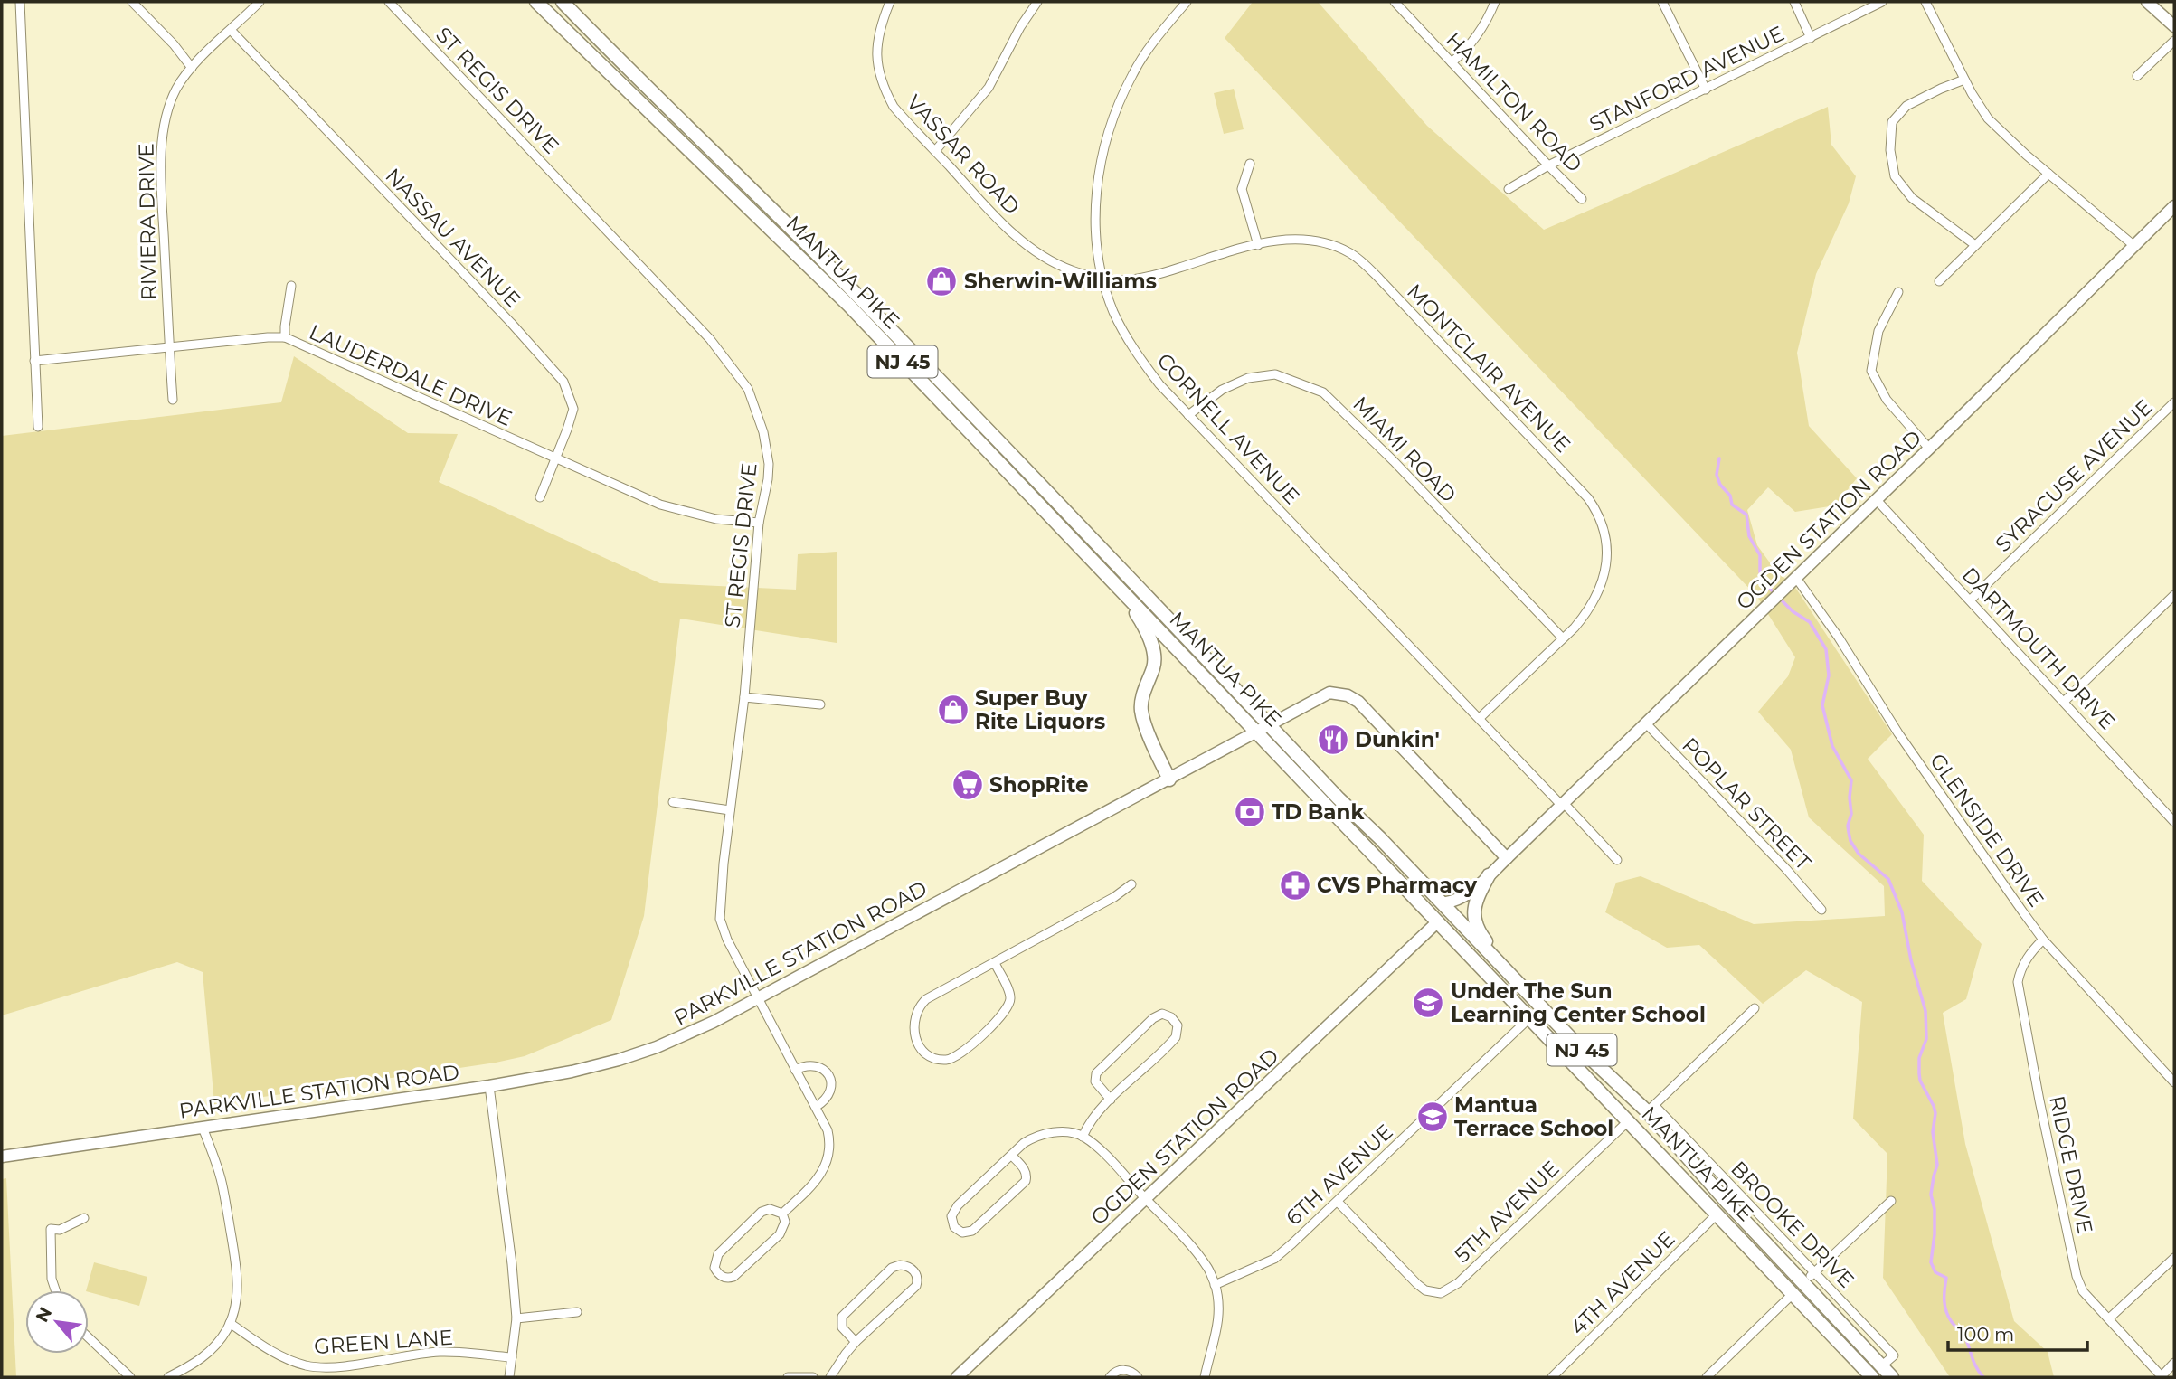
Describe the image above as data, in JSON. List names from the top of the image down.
{
  "streets": {
    "main road": [
      "MANTUA PIKE",
      "NJ 45",
      "OGDEN STATION ROAD",
      "PARKVILLE STATION ROAD"
    ],
    "street": [
      "STANFORD AVENUE",
      "ST REGIS DRIVE",
      "HAMILTON ROAD",
      "VASSAR ROAD",
      "RIVIERA DRIVE",
      "NASSAU AVENUE",
      "MONTCLAIR AVENUE",
      "LAUDERDALE DRIVE",
      "CORNELL AVENUE",
      "MIAMI ROAD",
      "SYRACUSE AVENUE",
      "DARTMOUTH DRIVE",
      "POPLAR STREET",
      "GLENSIDE DRIVE",
      "RIDGE DRIVE",
      "6TH AVENUE",
      "5TH AVENUE",
      "BROOKE DRIVE",
      "4TH AVENUE",
      "GREEN LANE"
    ]
  },
  "crossings": [
    ["STANFORD AVENUE", "HAMILTON ROAD"],
    ["ST REGIS DRIVE", "LAUDERDALE DRIVE"],
    ["ST REGIS DRIVE", "PARKVILLE STATION ROAD"],
    ["VASSAR ROAD", "MONTCLAIR AVENUE"],
    ["VASSAR ROAD", "CORNELL AVENUE"],
    ["RIVIERA DRIVE", "NASSAU AVENUE"],
    ["RIVIERA DRIVE", "LAUDERDALE DRIVE"],
    ["NASSAU AVENUE", "LAUDERDALE DRIVE"],
    ["MANTUA PIKE", "OGDEN STATION ROAD"],
    ["MANTUA PIKE", "PARKVILLE STATION ROAD"],
    ["MANTUA PIKE", "6TH AVENUE"],
    ["MANTUA PIKE", "5TH AVENUE"],
    ["MANTUA PIKE", "BROOKE DRIVE"],
    ["MANTUA PIKE", "4TH AVENUE"],
    ["MONTCLAIR AVENUE", "CORNELL AVENUE"],
    ["MONTCLAIR AVENUE", "MIAMI ROAD"],
    ["CORNELL AVENUE", "MIAMI ROAD"],
    ["CORNELL AVENUE", "OGDEN STATION ROAD"],
    ["SYRACUSE AVENUE", "DARTMOUTH DRIVE"],
    ["OGDEN STATION ROAD", "DARTMOUTH DRIVE"],
    ["OGDEN STATION ROAD", "POPLAR STREET"],
    ["OGDEN STATION ROAD", "GLENSIDE DRIVE"],
    ["OGDEN STATION ROAD", "PARKVILLE STATION ROAD"],
    ["GLENSIDE DRIVE", "RIDGE DRIVE"],
    ["6TH AVENUE", "5TH AVENUE"]
  ],
  "places": {
    "shop": ["Sherwin-Williams", "Super Buy Rite Liquors"],
    "restaurant": ["Dunkin'"],
    "supermarket": ["ShopRite"],
    "bank": ["TD Bank"],
    "pharmacy": ["CVS Pharmacy"],
    "school or university": ["Under The Sun Learning Center School", "Mantua Terrace School"]
  },
  "scale_bar": "100 m",
  "north": "top left"
}
